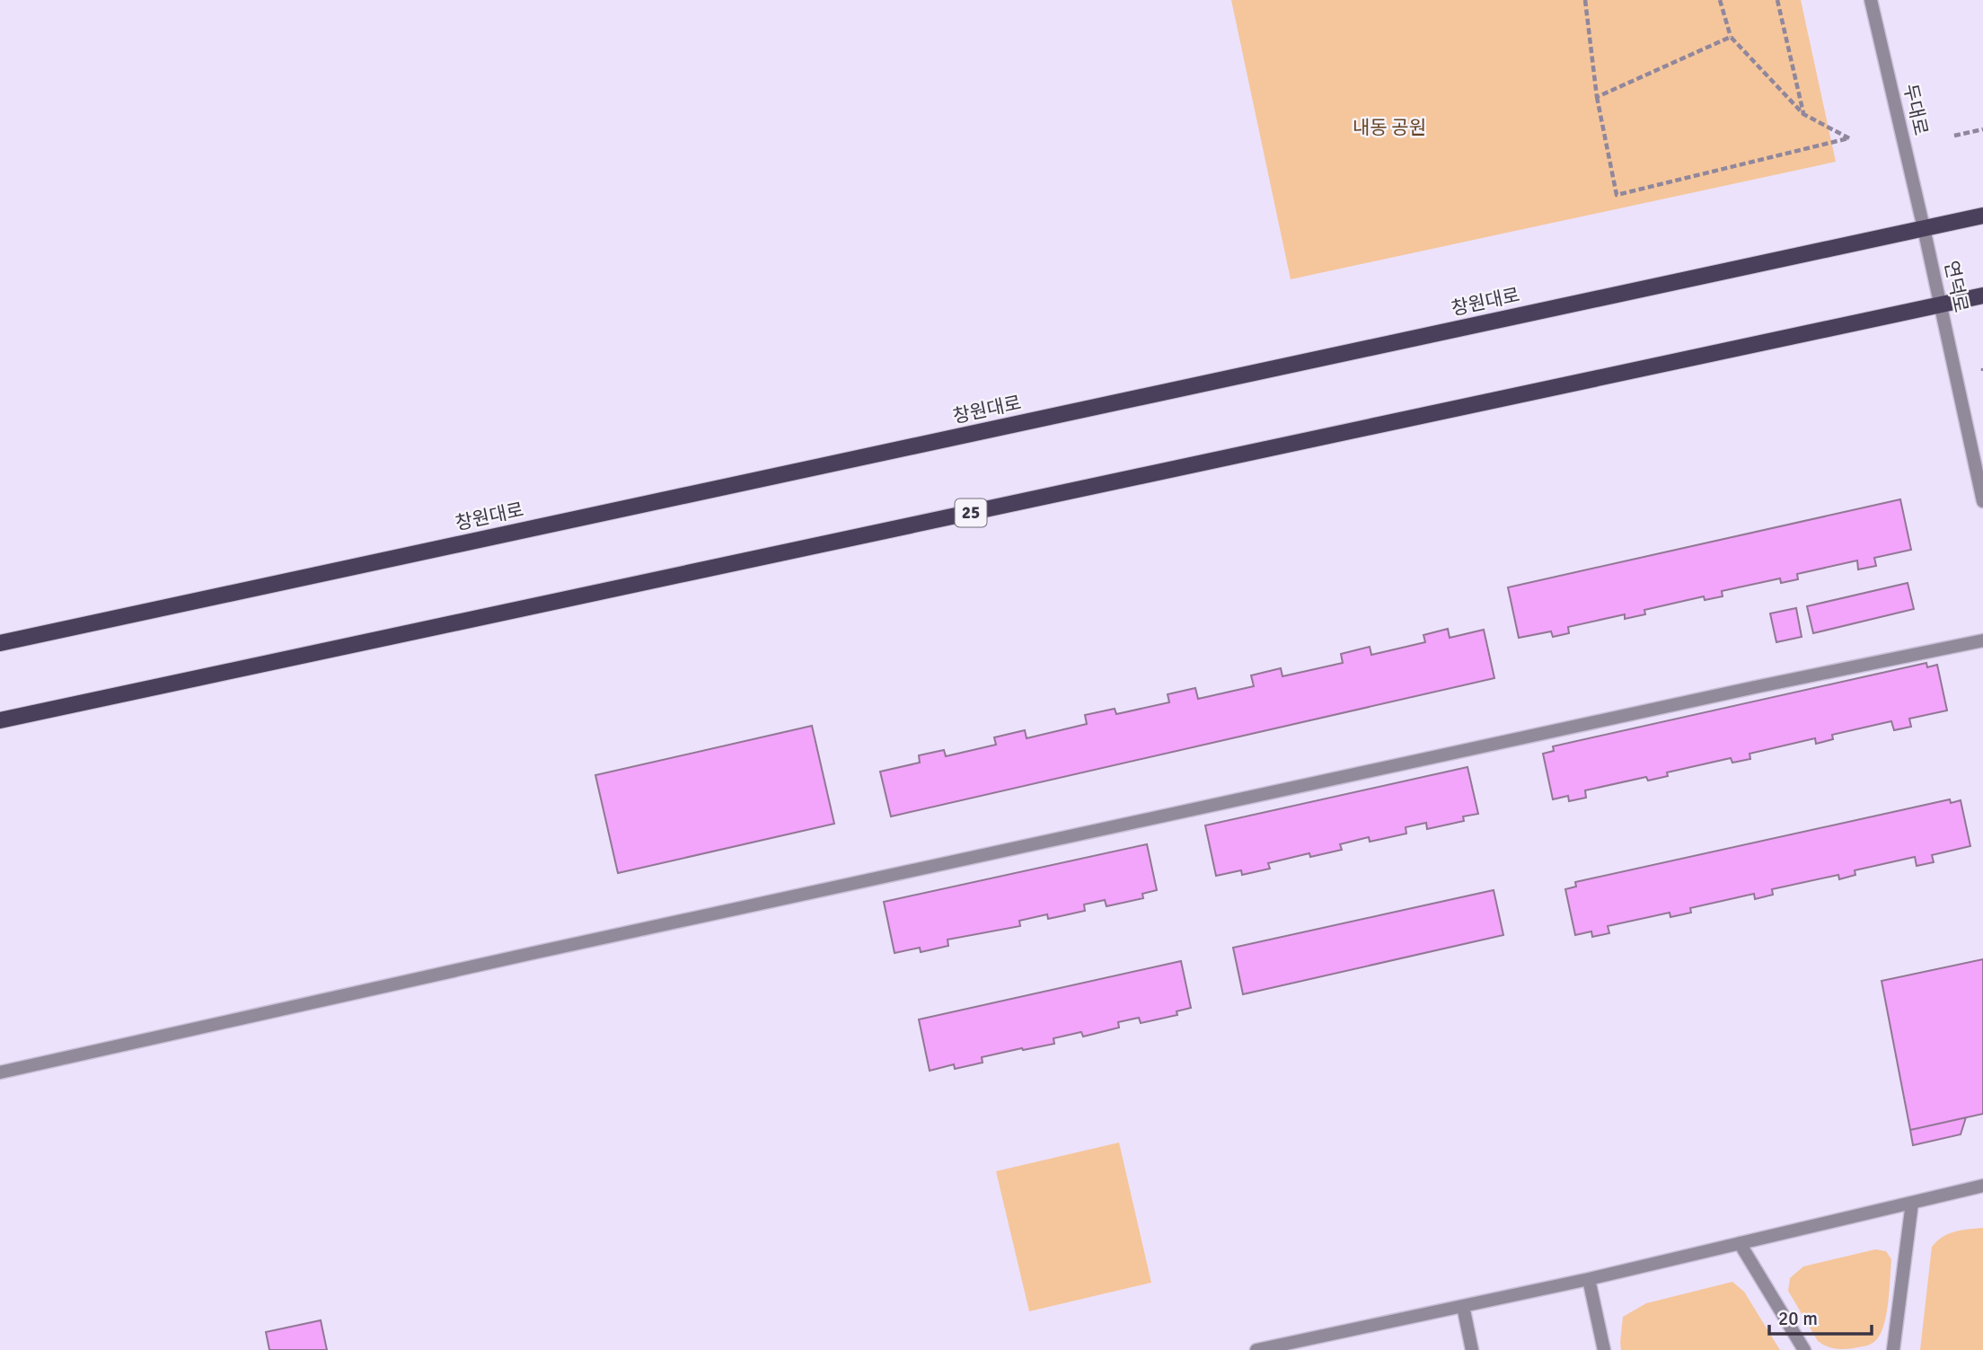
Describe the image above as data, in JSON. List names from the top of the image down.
{
  "streets": {
    "main road": ["창원대로", "25"],
    "street": ["두대로", "연덕로"]
  },
  "crossings": [
    ["두대로", "연덕로"],
    ["두대로", "창원대로"],
    ["연덕로", "창원대로"],
    ["연덕로", "25"]
  ],
  "parks": ["내동 공원"],
  "scale_bar": "20 m"
}
